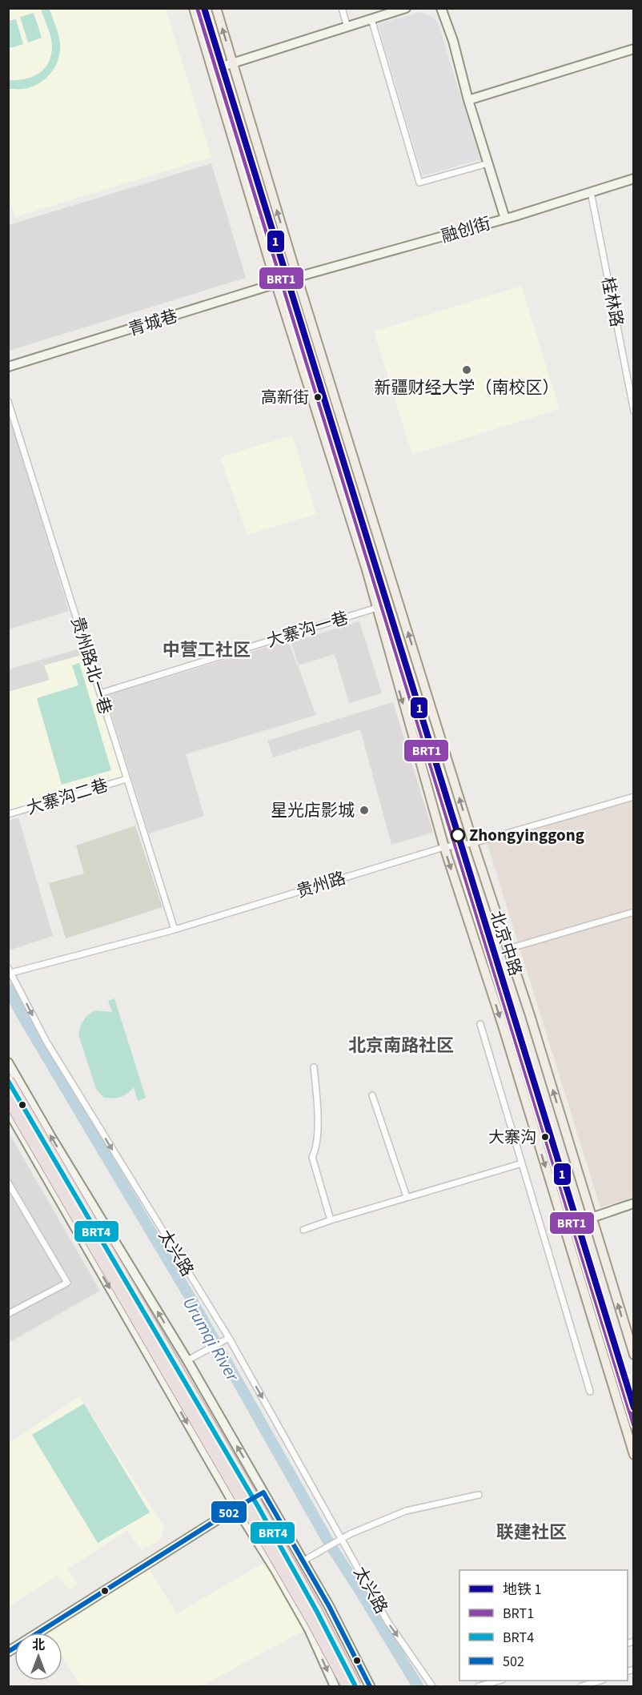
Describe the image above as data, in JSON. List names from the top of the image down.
{
  "streets": {
    "main road": ["融创街", "青城巷", "北京中路"],
    "street": [
      "桂林路",
      "大寨沟一巷",
      "贵州路北一巷",
      "大寨沟二巷",
      "贵州路",
      "太兴路"
    ]
  },
  "crossings": [
    ["融创街", "桂林路"],
    ["融创街", "青城巷"],
    ["融创街", "北京中路"],
    ["青城巷", "北京中路"],
    ["大寨沟一巷", "贵州路北一巷"],
    ["大寨沟一巷", "北京中路"],
    ["贵州路北一巷", "大寨沟二巷"],
    ["贵州路北一巷", "贵州路"],
    ["贵州路", "北京中路"],
    ["贵州路", "太兴路"]
  ],
  "one_way": ["太兴路"],
  "districts": ["中营工社区", "北京南路社区", "联建社区"],
  "water": ["Urumqi River"],
  "places": [
    "新疆财经大学（南校区）",
    "高新街",
    "星光店影城",
    "Zhongyinggong",
    "大寨沟"
  ],
  "lines": [
    "metro line 1",
    "transit line BRT1",
    "transit line BRT4",
    "transit line 502"
  ],
  "legend": [
    "地铁 1",
    "BRT1",
    "BRT4",
    "502"
  ],
  "north": "top"
}
